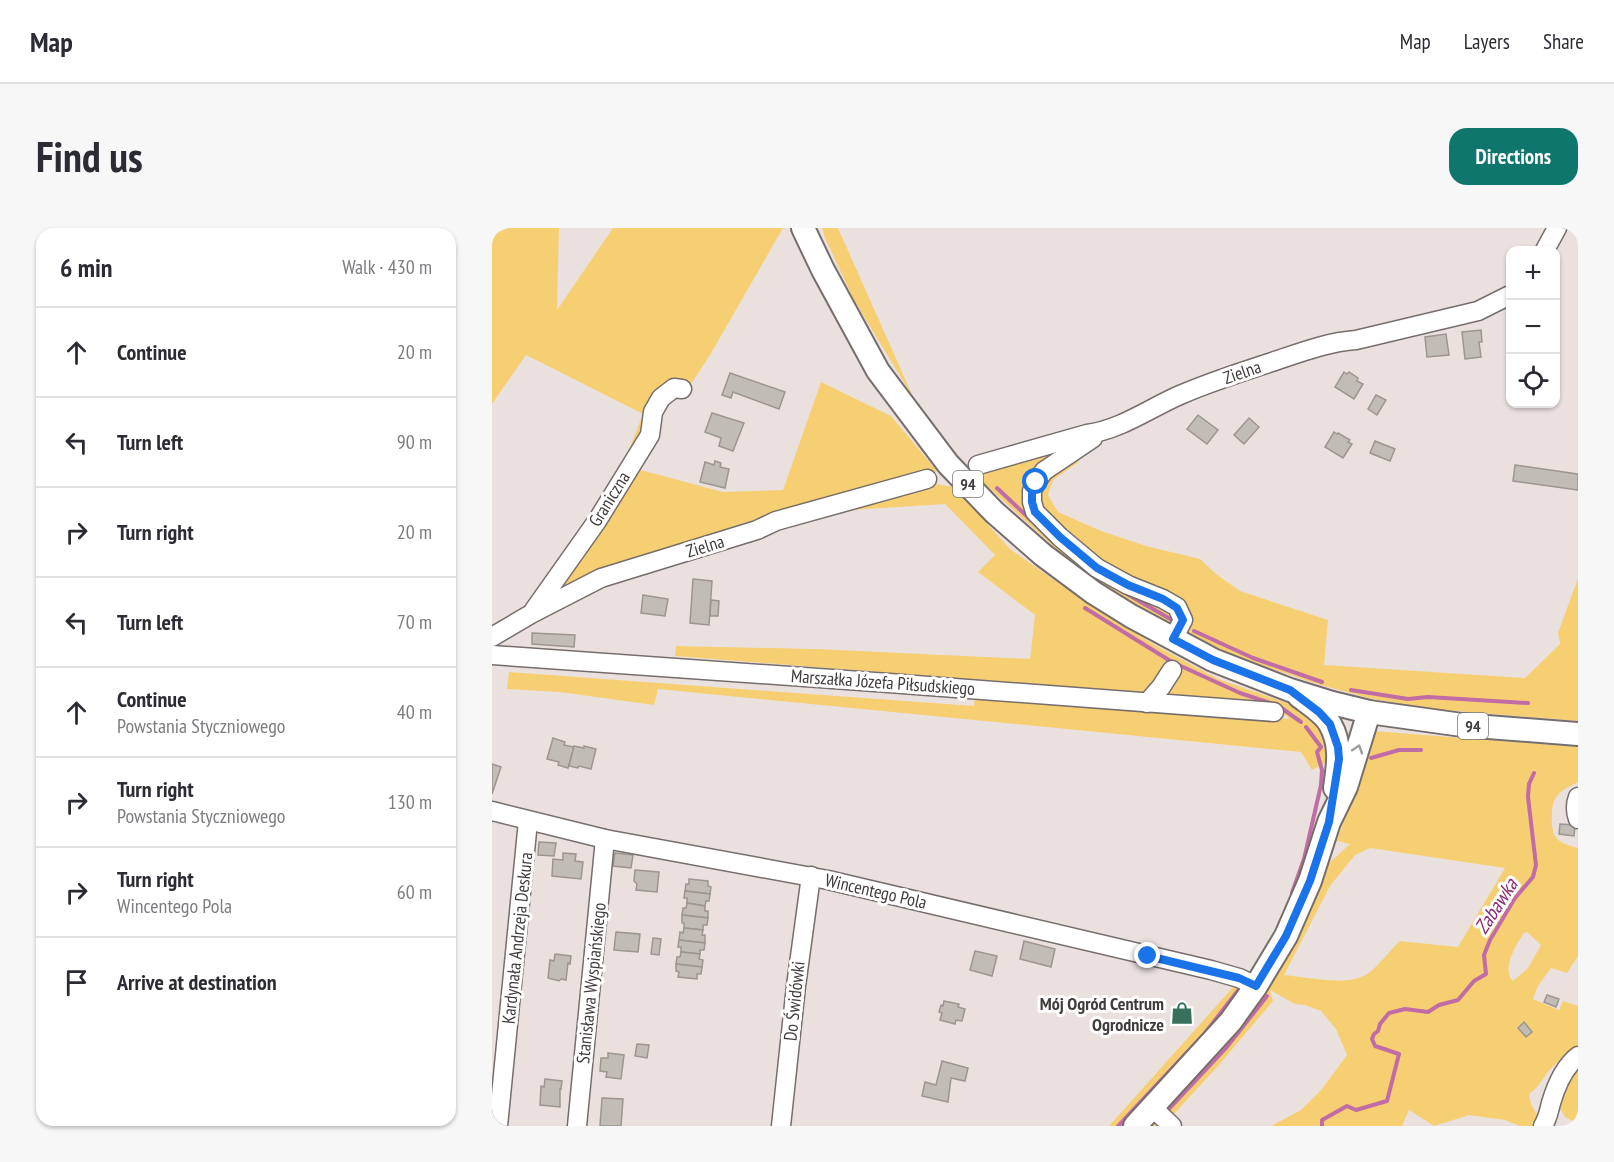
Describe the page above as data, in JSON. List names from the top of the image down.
{
  "streets": {
    "main road": ["94"],
    "street": [
      "Zielna",
      "Graniczna",
      "Marszałka Józefa Piłsudskiego",
      "Wincentego Pola",
      "Kardynała Andrzeja Deskura",
      "Stanisława Wyspiańskiego",
      "Do Świdówki"
    ]
  },
  "crossings": [
    ["Zielna", "Graniczna"],
    ["Wincentego Pola", "Kardynała Andrzeja Deskura"],
    ["Wincentego Pola", "Stanisława Wyspiańskiego"],
    ["Wincentego Pola", "Do Świdówki"]
  ],
  "water": ["Zabawka"],
  "places": {
    "shop": ["Mój Ogród Centrum Ogrodnicze"]
  },
  "page": {
    "header": "Map",
    "nav": ["Map", "Layers", "Share"],
    "buttons": "Directions",
    "title": "Find us",
    "heading": ["6 min", "Walk · 430 m"],
    "map_buttons": ["+", "−"],
    "list": [
      ["Continue", "20 m"],
      ["Turn left", "90 m"],
      ["Turn right", "20 m"],
      ["Turn left", "70 m"],
      ["Continue", "Powstania Styczniowego", "40 m"],
      ["Turn right", "Powstania Styczniowego", "130 m"],
      ["Turn right", "Wincentego Pola", "60 m"],
      "Arrive at destination"
    ]
  }
}
